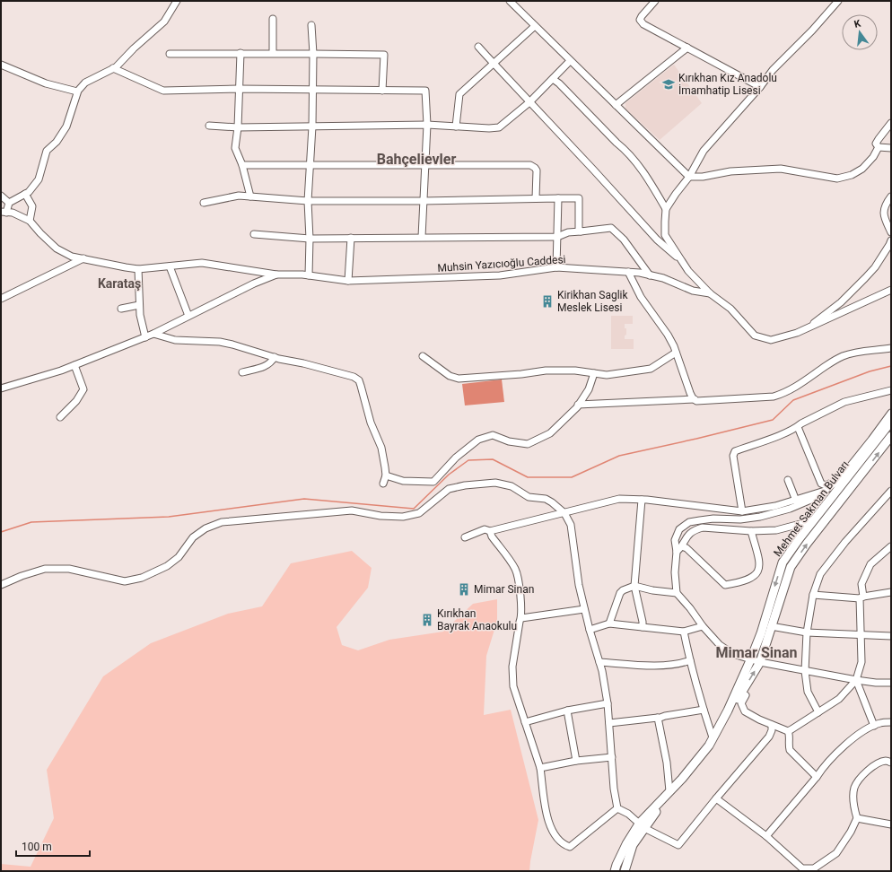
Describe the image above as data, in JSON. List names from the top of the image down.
{
  "streets": {
    "main road": ["Mehmet Sakman Bulvarı"],
    "street": ["Muhsin Yazıcıoğlu Caddesi"]
  },
  "districts": ["Bahçelievler", "Karataş", "Mimar Sinan"],
  "places": {
    "school or university": ["Kırıkhan Kız Anadolu İmamhatip Lisesi"],
    "building": ["Kirikhan Saglik Meslek Lisesi", "Mimar Sinan", "Kırıkhan Bayrak Anaokulu"]
  },
  "scale_bar": "100 m",
  "north": "top"
}
